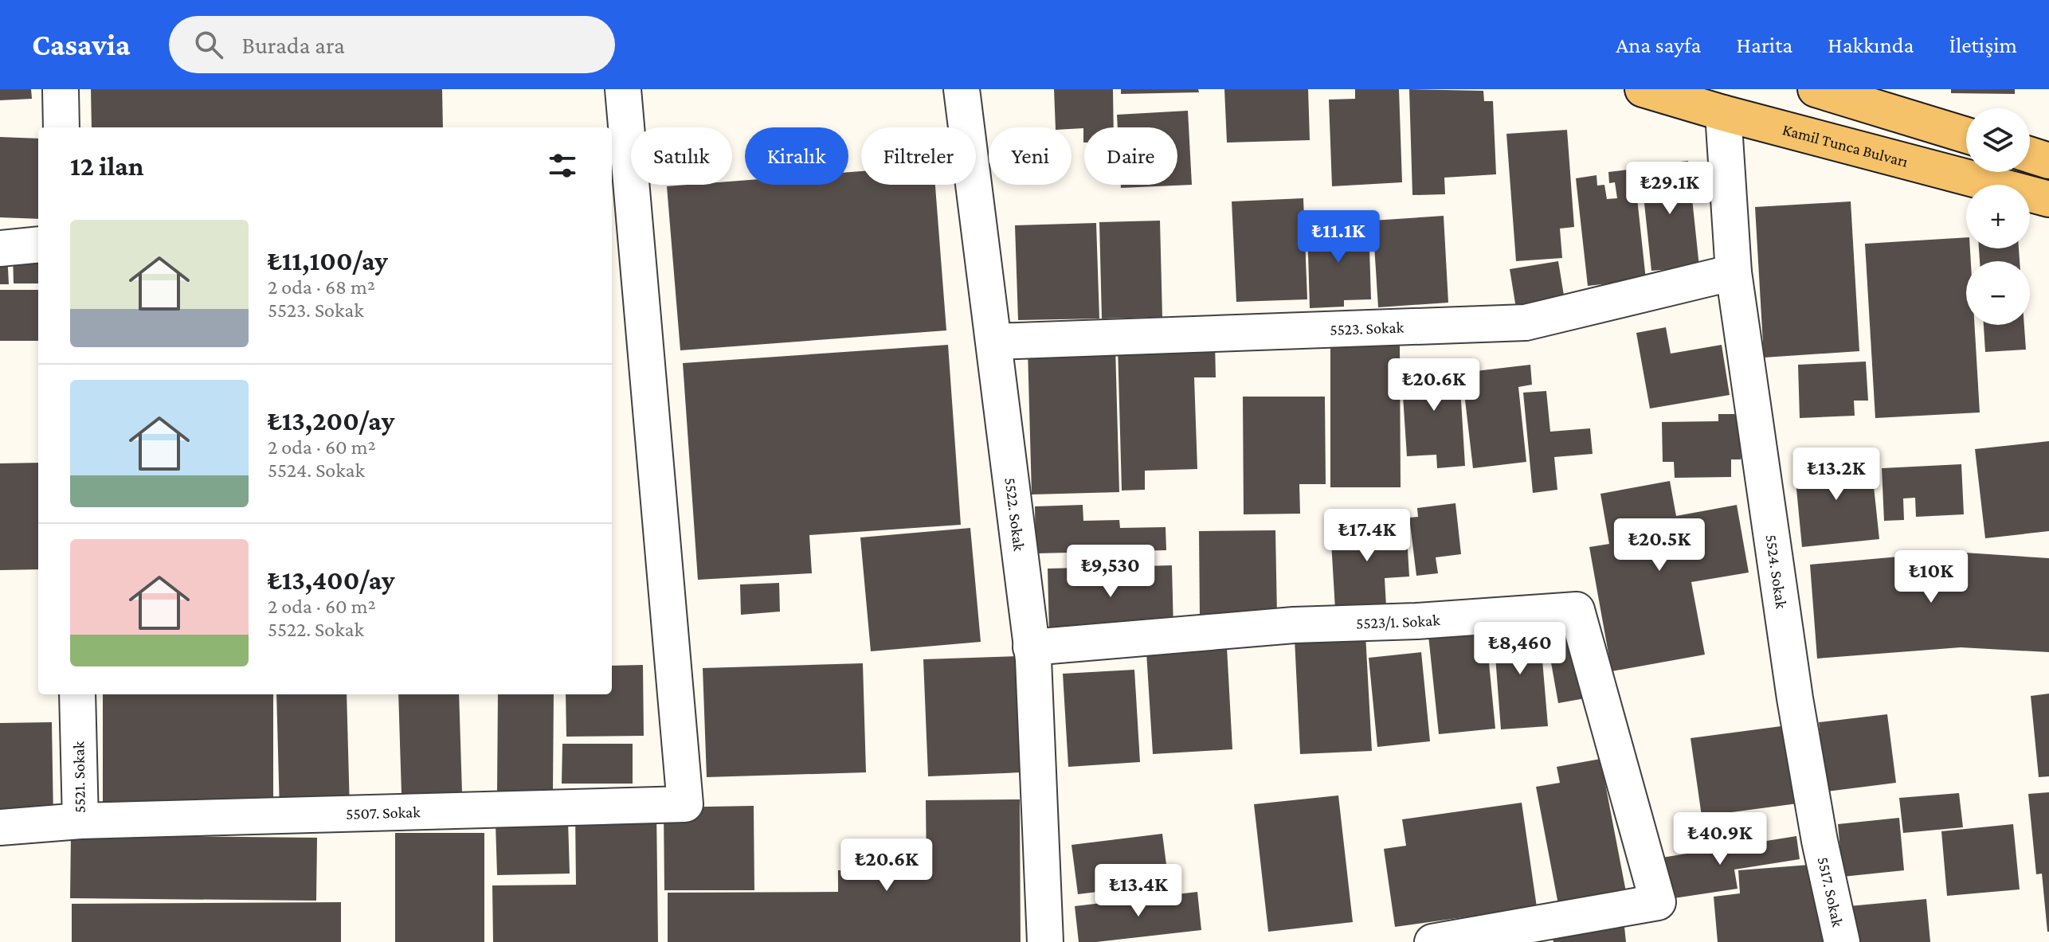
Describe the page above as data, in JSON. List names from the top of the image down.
{
  "streets": {
    "main road": ["Kamil Tunca Bulvarı"],
    "street": [
      "5523. Sokak",
      "5522. Sokak",
      "5524. Sokak",
      "5523/1. Sokak",
      "5521. Sokak",
      "5507. Sokak",
      "5517. Sokak"
    ]
  },
  "crossings": [
    ["Kamil Tunca Bulvarı", "5524. Sokak"],
    ["5523. Sokak", "5522. Sokak"],
    ["5523. Sokak", "5524. Sokak"],
    ["5522. Sokak", "5523/1. Sokak"],
    ["5524. Sokak", "5517. Sokak"],
    ["5521. Sokak", "5507. Sokak"]
  ],
  "page": {
    "header": "Casavia",
    "search": "Burada ara",
    "nav": [
      "Ana sayfa",
      "Harita",
      "Hakkında",
      "İletişim"
    ],
    "map_buttons": ["+", "−"],
    "chip": [
      "Satılık",
      "Kiralık",
      "Filtreler",
      "Yeni",
      "Daire"
    ],
    "heading": "12 ilan",
    "price": [
      "₺29.1K",
      "₺11.1K",
      "₺20.6K",
      "₺13.2K",
      "₺17.4K",
      "₺20.5K",
      "₺9,530",
      "₺10K",
      "₺8,460",
      "₺40.9K",
      "₺20.6K",
      "₺13.4K"
    ],
    "list": [
      {
        "name": "₺11,100/ay",
        "note": "2 oda · 68 m² · 5523. Sokak"
      },
      {
        "name": "₺13,200/ay",
        "note": "2 oda · 60 m² · 5524. Sokak"
      },
      {
        "name": "₺13,400/ay",
        "note": "2 oda · 60 m² · 5522. Sokak"
      }
    ]
  }
}
